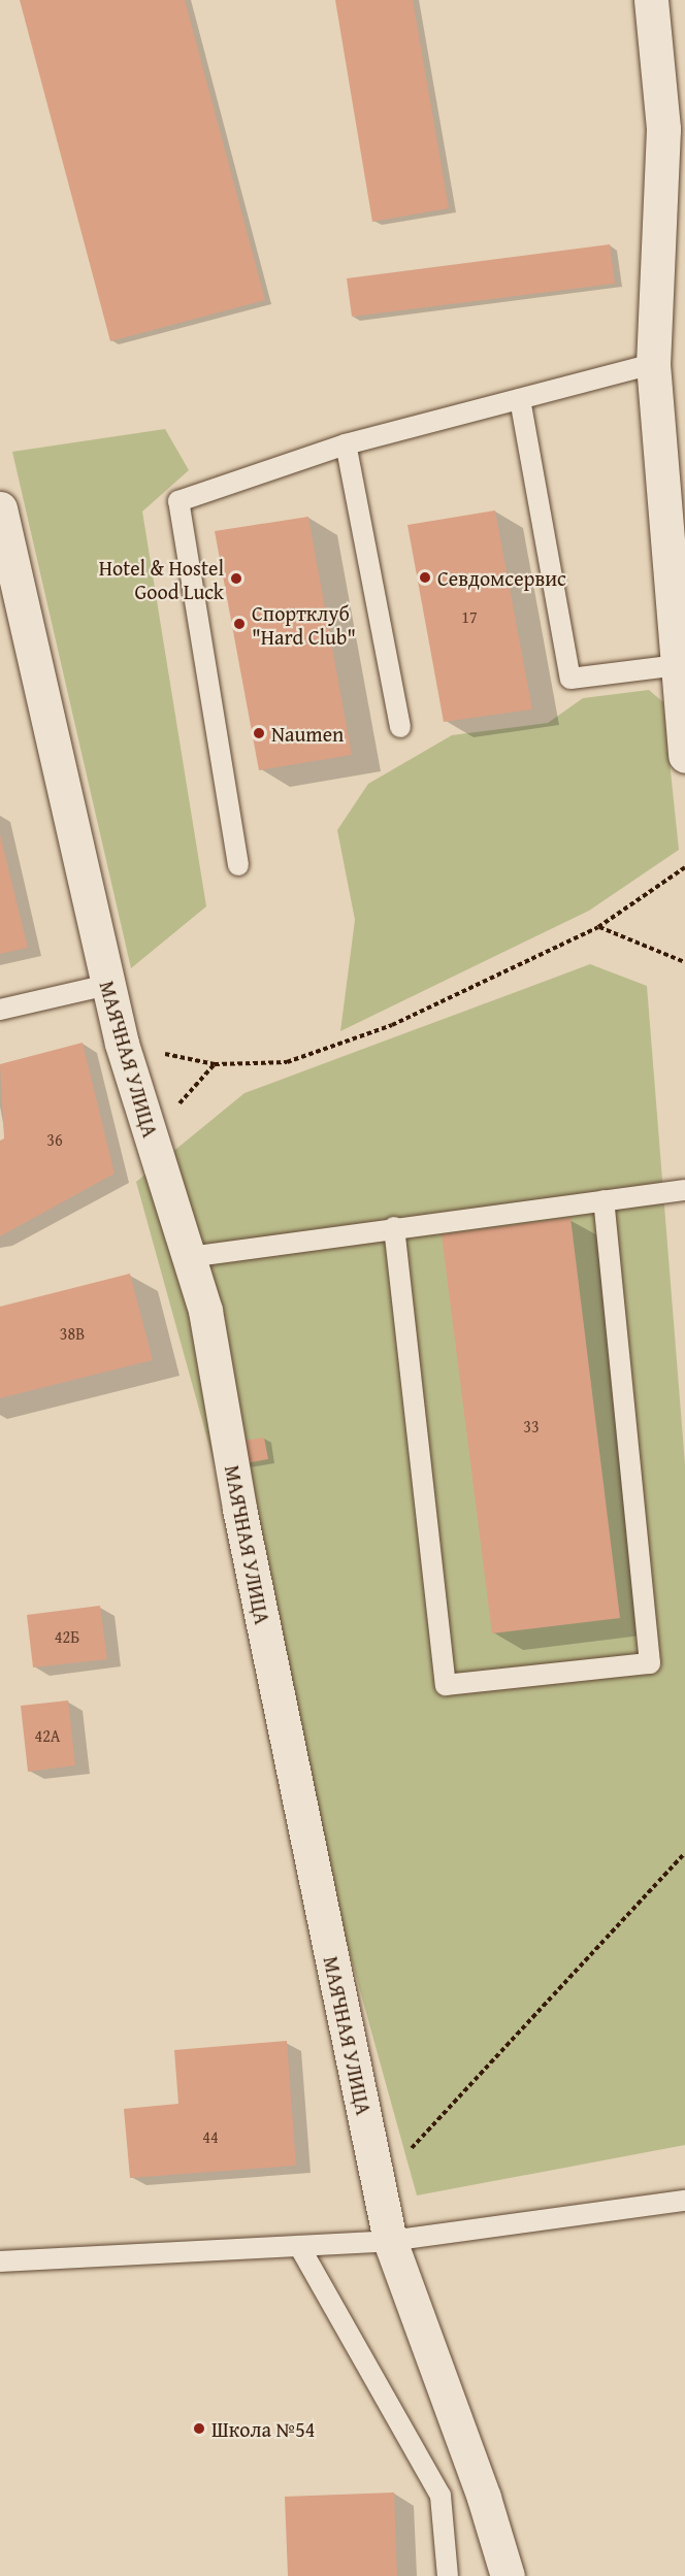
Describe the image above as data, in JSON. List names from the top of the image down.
{
  "streets": {
    "street": ["МАЯЧНАЯ УЛИЦА"]
  },
  "places": [
    "Севдомсервис",
    "Hotel & Hostel Good Luck",
    "Спортклуб \"Hard Club\"",
    "Naumen",
    "Школа №54"
  ],
  "house_numbers": [
    "17",
    "36",
    "38В",
    "33",
    "42Б",
    "42А",
    "44"
  ]
}
